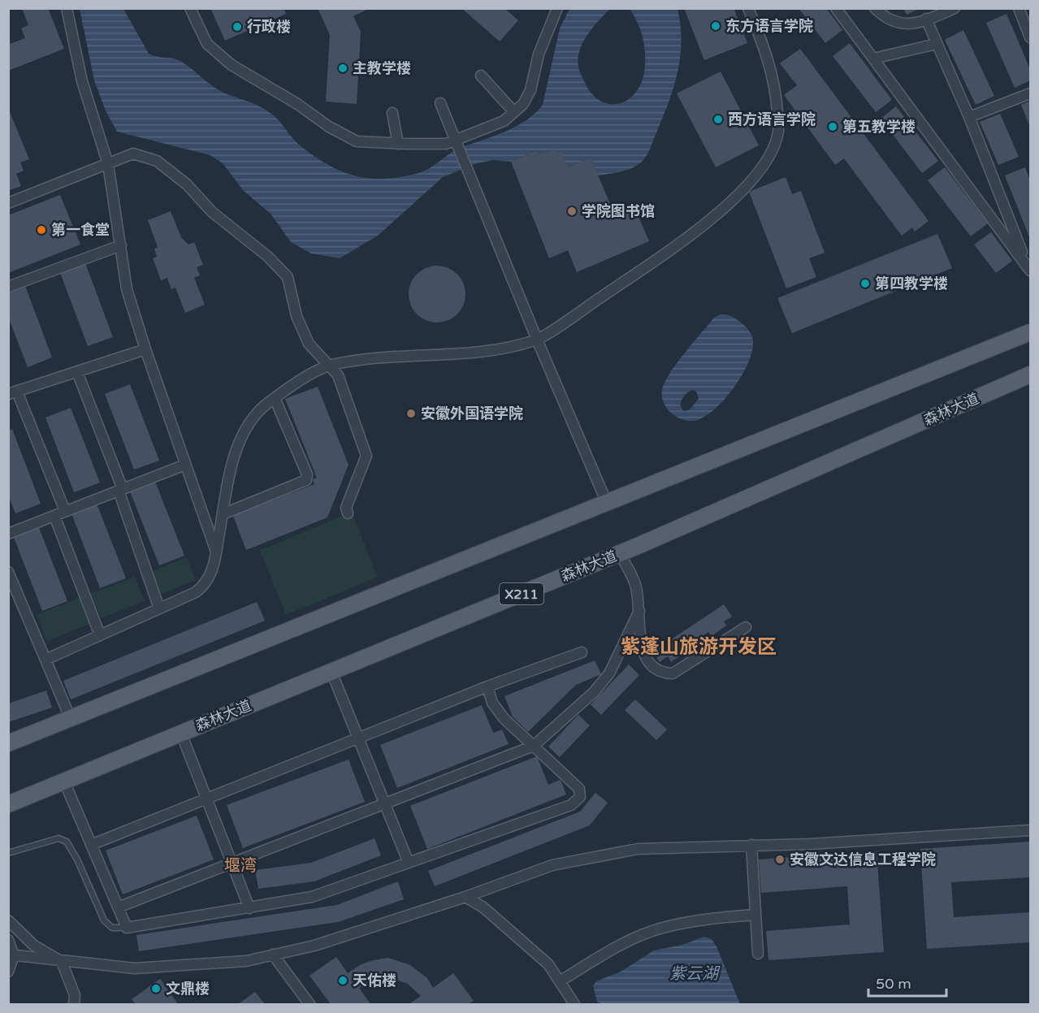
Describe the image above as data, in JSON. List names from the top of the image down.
{
  "streets": {
    "main road": ["森林大道", "X211"]
  },
  "districts": ["紫蓬山旅游开发区", "堰湾"],
  "water": ["紫云湖"],
  "places": [
    "东方语言学院",
    "行政楼",
    "主教学楼",
    "西方语言学院",
    "第五教学楼",
    "学院图书馆",
    "第一食堂",
    "第四教学楼",
    "安徽外国语学院",
    "安徽文达信息工程学院",
    "天佑楼",
    "文鼎楼"
  ],
  "scale_bar": "50 m"
}
